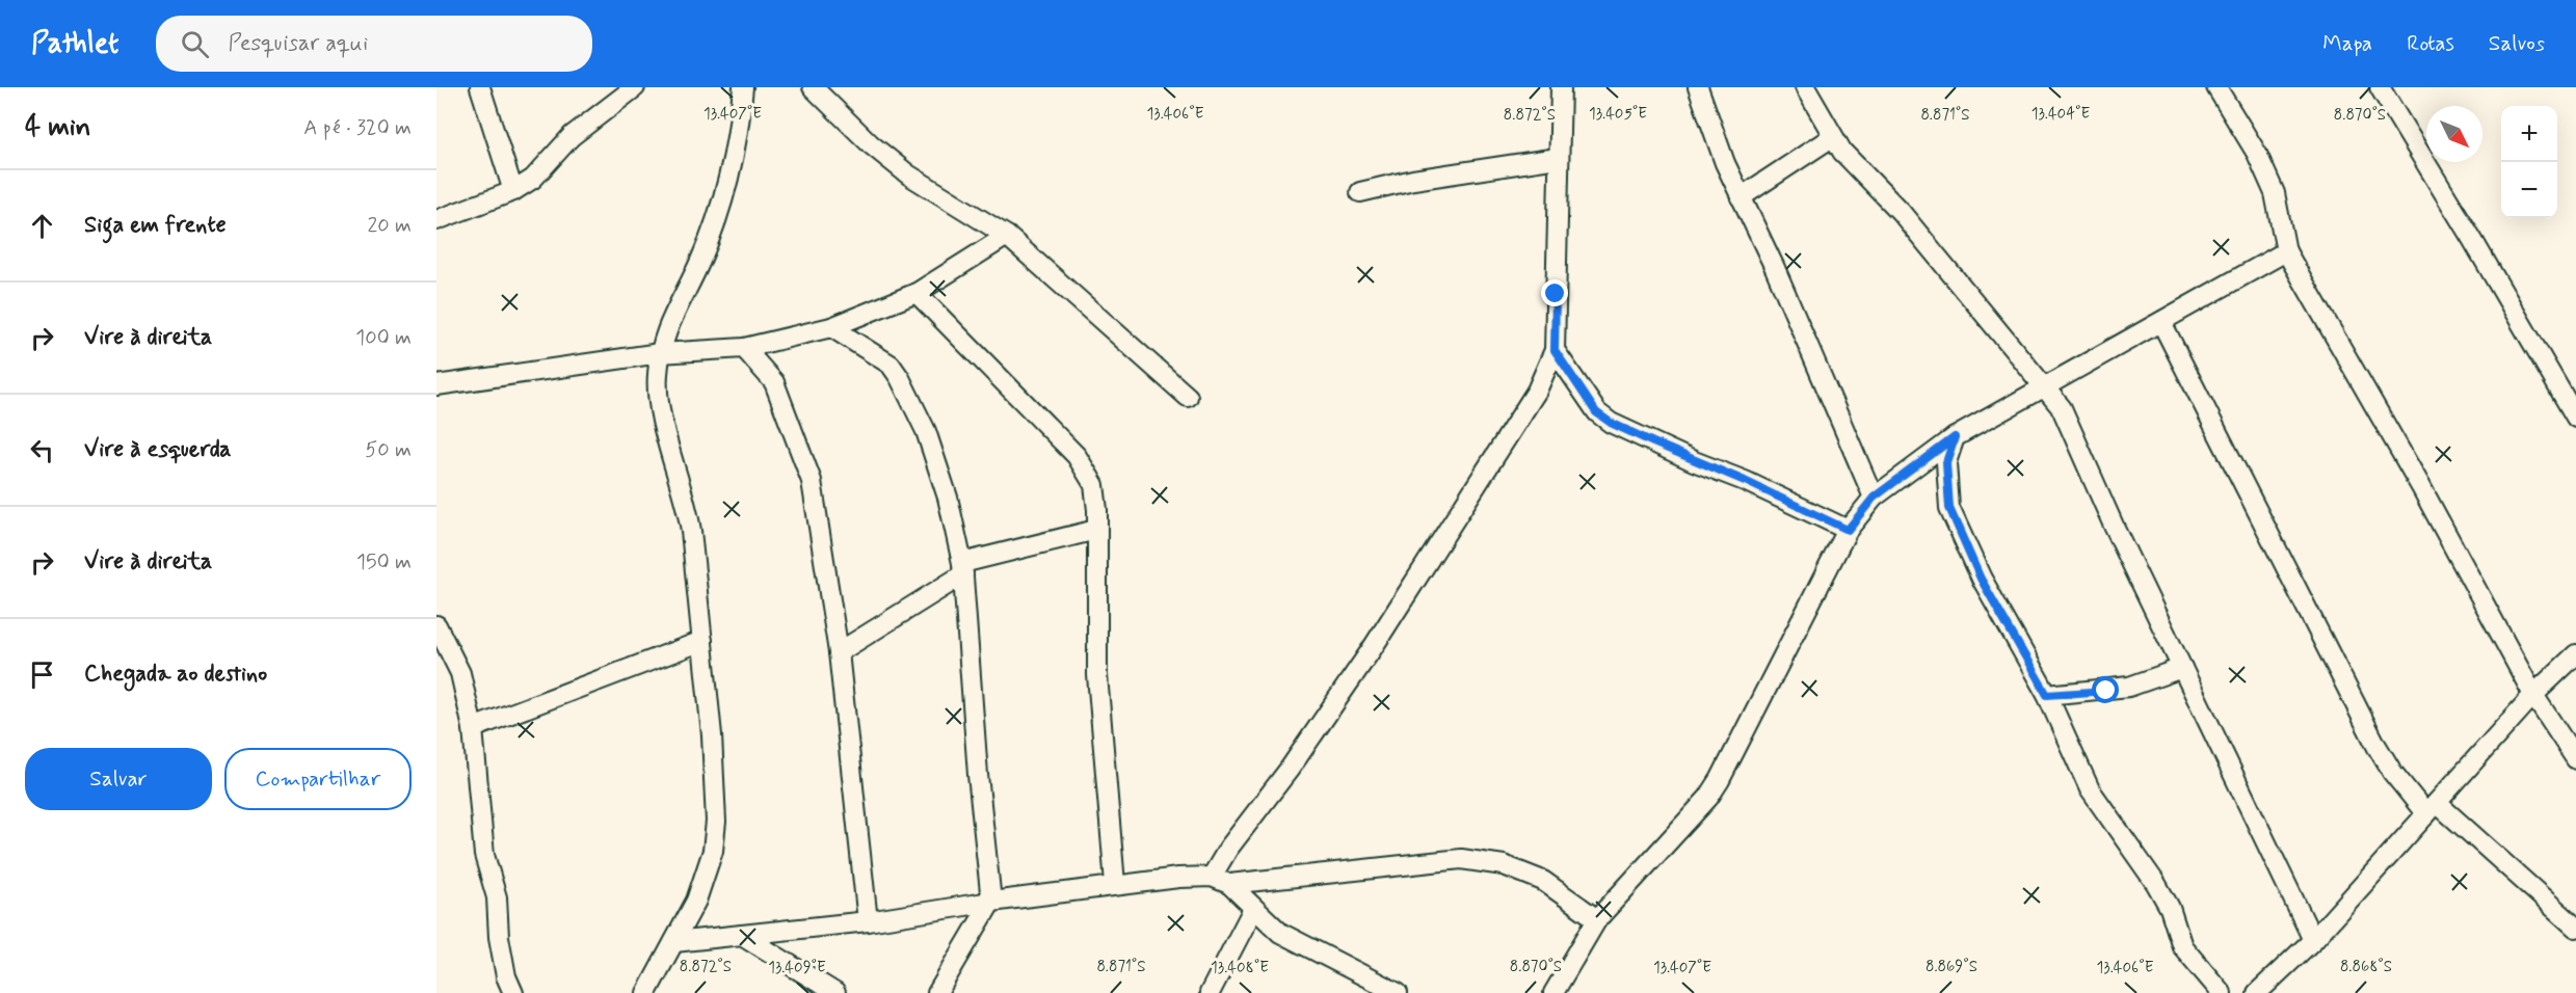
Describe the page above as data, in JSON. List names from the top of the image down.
{
  "north": "bottom right",
  "page": {
    "header": "Pathlet",
    "search": "Pesquisar aqui",
    "nav": ["Mapa", "Rotas", "Salvos"],
    "heading": ["4 min", "A pé · 320 m"],
    "map_buttons": ["+", "−"],
    "list": [
      ["Siga em frente", "20 m"],
      ["Vire à direita", "100 m"],
      ["Vire à esquerda", "50 m"],
      ["Vire à direita", "150 m"],
      "Chegada ao destino"
    ],
    "buttons": ["Salvar", "Compartilhar"]
  },
  "coordinates": [
    "13.407°E",
    "13.406°E",
    "13.405°E",
    "13.404°E",
    "8.872°S",
    "8.871°S",
    "8.870°S",
    "8.869°S",
    "8.868°S",
    "13.409°E",
    "13.408°E"
  ]
}
